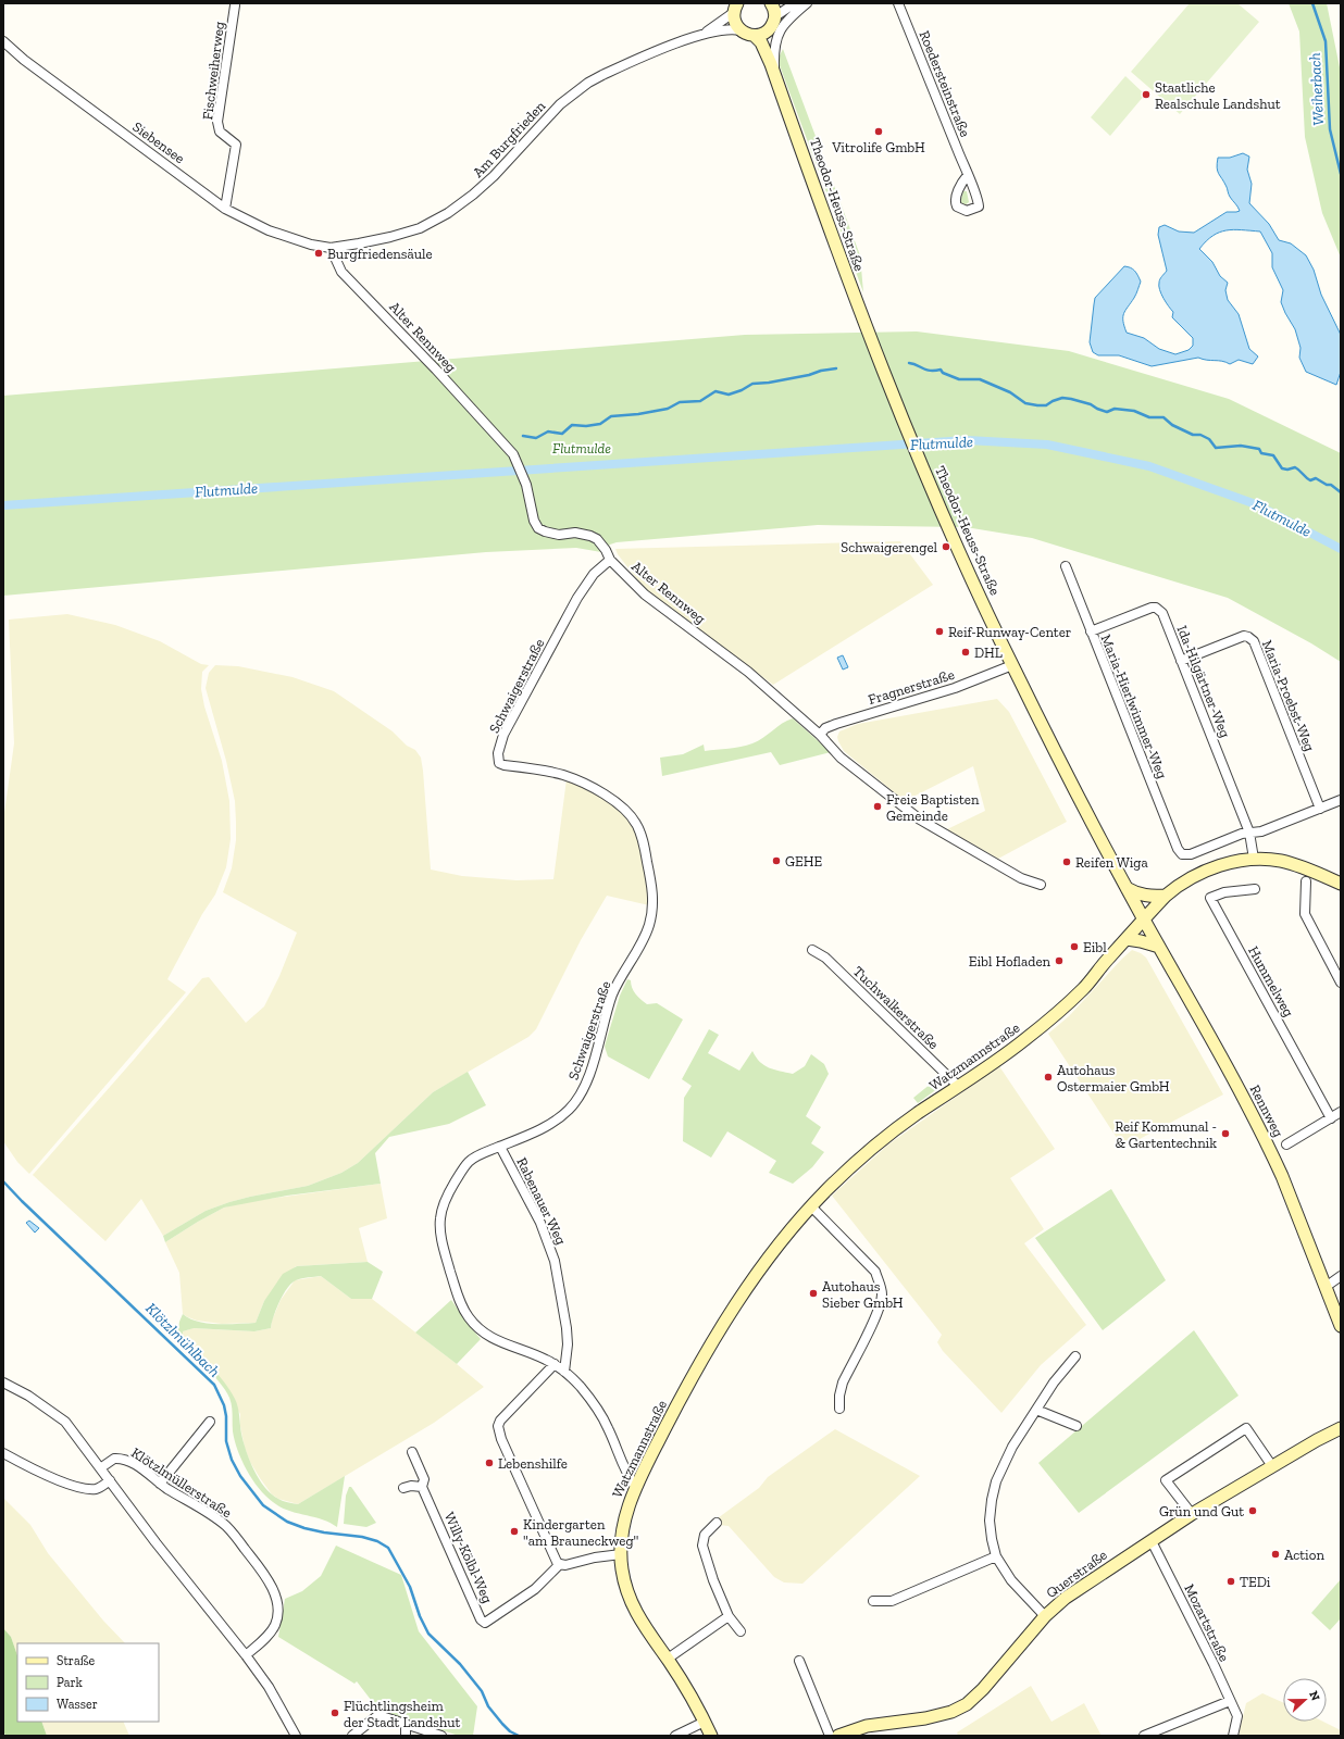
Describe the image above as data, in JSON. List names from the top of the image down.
{
  "streets": {
    "main road": [
      "Theodor-Heuss-Straße",
      "Watzmannstraße",
      "Rennweg",
      "Querstraße"
    ],
    "street": [
      "Fischweiherweg",
      "Roedersteinstraße",
      "Am Burgfrieden",
      "Siebensee",
      "Alter Rennweg",
      "Ida-Hilgärtner-Weg",
      "Schwaigerstraße",
      "Fragnerstraße",
      "Maria-Proebst-Weg",
      "Maria-Hierlwimmer-Weg",
      "Hummelweg",
      "Tuchwalkerstraße",
      "Rabenauer Weg",
      "Klötzlmüllerstraße",
      "Willy-Kölbl-Weg",
      "Mozartstraße"
    ]
  },
  "crossings": [
    ["Fischweiherweg", "Siebensee"],
    ["Am Burgfrieden", "Siebensee"],
    ["Am Burgfrieden", "Alter Rennweg"],
    ["Siebensee", "Alter Rennweg"],
    ["Theodor-Heuss-Straße", "Fragnerstraße"],
    ["Theodor-Heuss-Straße", "Watzmannstraße"],
    ["Theodor-Heuss-Straße", "Rennweg"],
    ["Alter Rennweg", "Schwaigerstraße"],
    ["Alter Rennweg", "Fragnerstraße"],
    ["Ida-Hilgärtner-Weg", "Maria-Proebst-Weg"],
    ["Ida-Hilgärtner-Weg", "Maria-Hierlwimmer-Weg"],
    ["Ida-Hilgärtner-Weg", "Watzmannstraße"],
    ["Schwaigerstraße", "Watzmannstraße"],
    ["Schwaigerstraße", "Rabenauer Weg"],
    ["Tuchwalkerstraße", "Watzmannstraße"],
    ["Watzmannstraße", "Rennweg"],
    ["Querstraße", "Mozartstraße"]
  ],
  "water": ["Weiherbach", "Flutmulde", "Klötzlmühlbach"],
  "parks": ["Flutmulde"],
  "places": [
    "Staatliche Realschule Landshut",
    "Vitrolife GmbH",
    "Burgfriedensäule",
    "Schwaigerengel",
    "Reif-Runway-Center",
    "DHL",
    "Freie Baptisten Gemeinde",
    "GEHE",
    "Reifen Wiga",
    "Eibl",
    "Eibl Hofladen",
    "Autohaus Ostermaier GmbH",
    "Reif Kommunal - & Gartentechnik",
    "Autohaus Sieber GmbH",
    "Lebenshilfe",
    "Grün und Gut",
    "Kindergarten \"am Brauneckweg\"",
    "Action",
    "TEDi",
    "Flüchtlingsheim der Stadt Landshut"
  ],
  "legend": ["Straße", "Park", "Wasser"],
  "north": "right"
}
